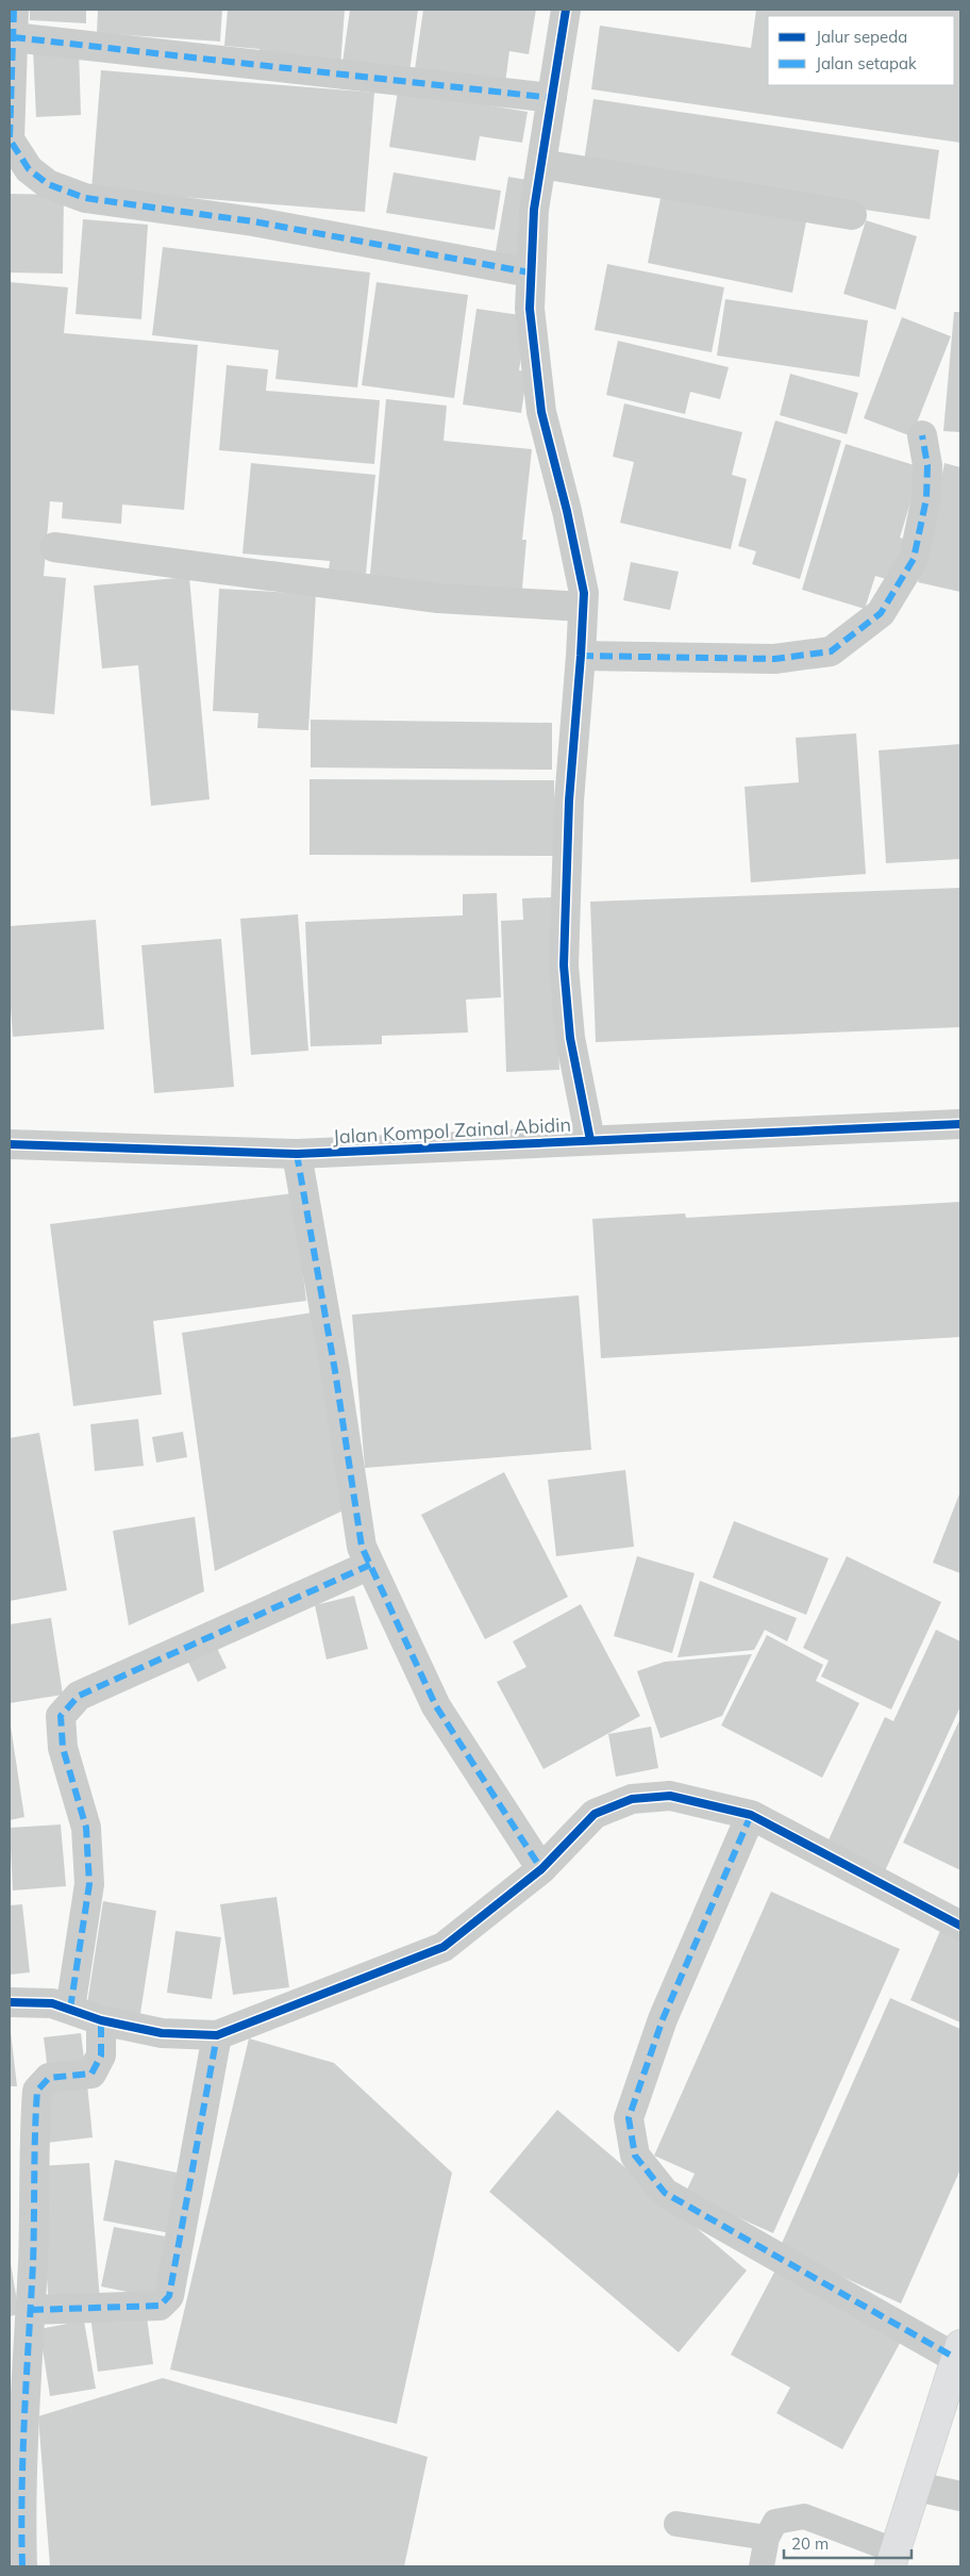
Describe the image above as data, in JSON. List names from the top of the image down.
{
  "streets": {
    "street": ["Jalan Kompol Zainal Abidin"]
  },
  "legend": ["Jalur sepeda", "Jalan setapak"],
  "scale_bar": "20 m"
}
